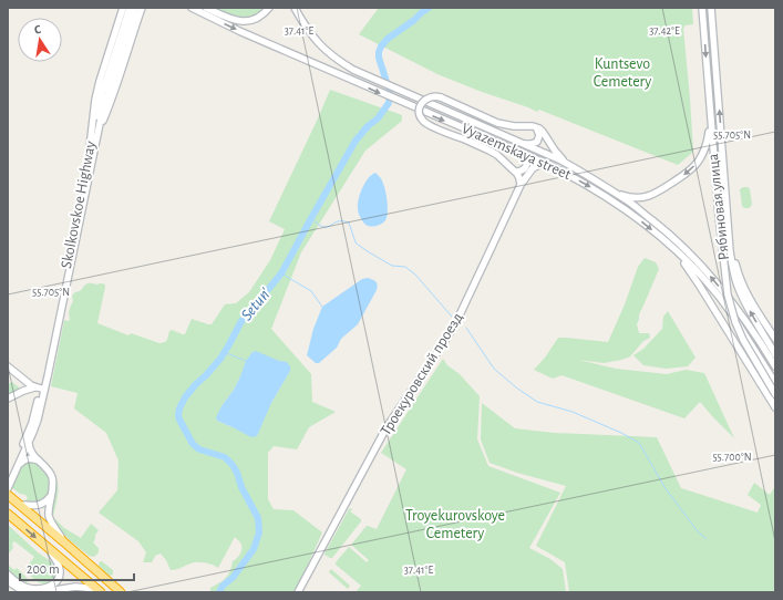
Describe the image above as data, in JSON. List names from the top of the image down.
{
  "streets": {
    "main road": [
      "Vyazemskaya street",
      "Skolkovskoe Highway",
      "Рябиновая улица",
      "Троекуровский проезд"
    ]
  },
  "water": ["Setun'"],
  "parks": ["Kuntsevo Cemetery", "Troyekurovskoye Cemetery"],
  "scale_bar": "200 m",
  "north": "top",
  "coordinates": [
    "37.41°E",
    "37.42°E",
    "55.705°N",
    "55.700°N"
  ]
}
